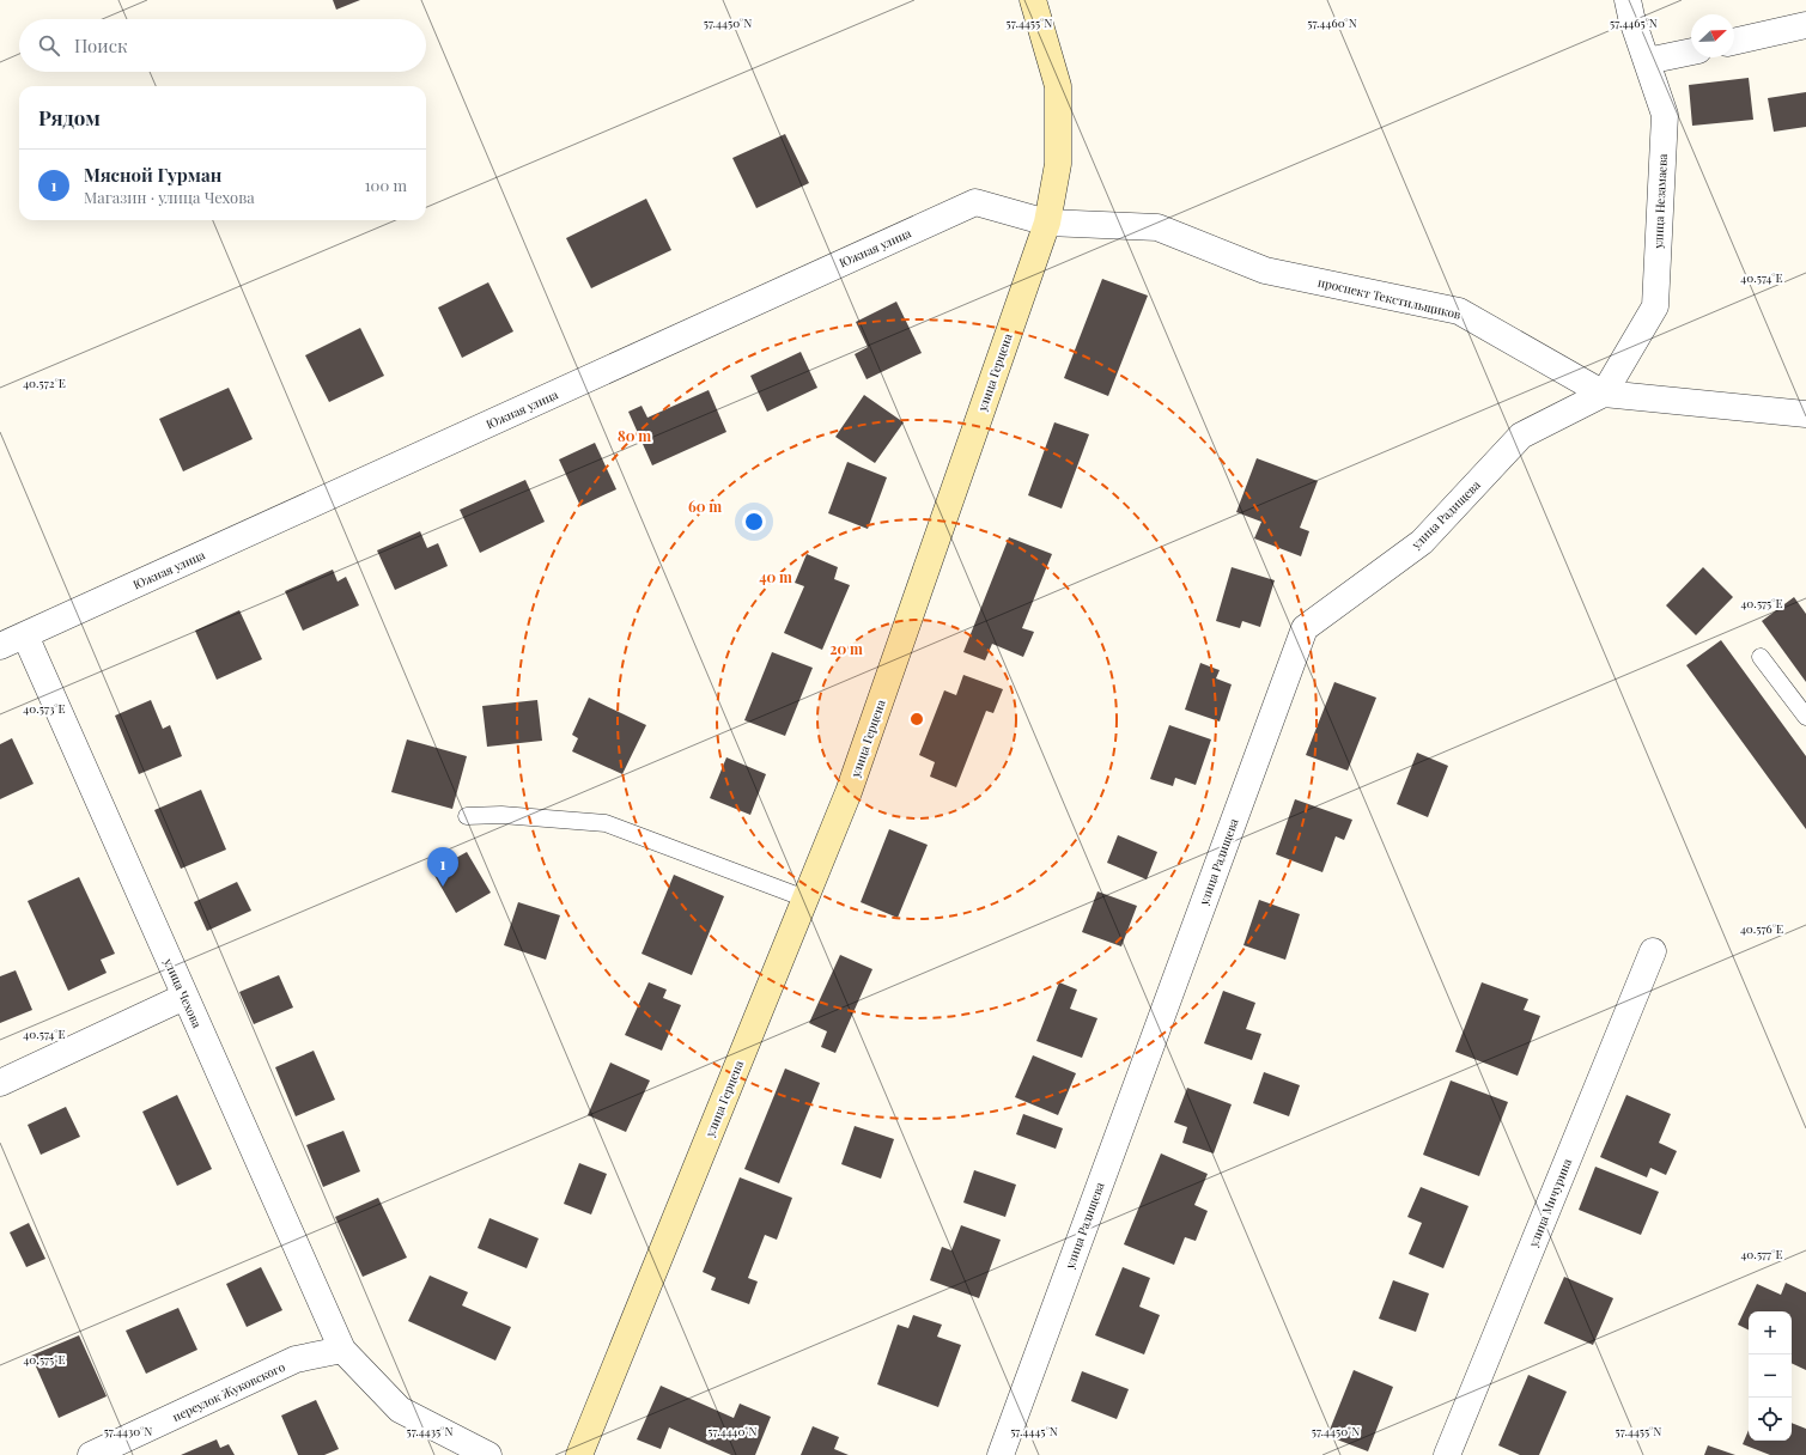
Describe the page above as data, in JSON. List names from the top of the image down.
{
  "streets": {
    "street": [
      "улица Незамаева",
      "Южная улица",
      "проспект Текстильщиков",
      "улица Герцена",
      "улица Радищева",
      "улица Чехова",
      "улица Мичурина",
      "переулок Жуковского"
    ]
  },
  "crossings": [
    ["улица Незамаева", "проспект Текстильщиков"],
    ["улица Незамаева", "улица Радищева"],
    ["Южная улица", "проспект Текстильщиков"],
    ["Южная улица", "улица Герцена"],
    ["Южная улица", "улица Чехова"],
    ["проспект Текстильщиков", "улица Герцена"],
    ["проспект Текстильщиков", "улица Радищева"],
    ["улица Чехова", "переулок Жуковского"]
  ],
  "north": "top right",
  "page": {
    "search": "Поиск",
    "heading": "Рядом",
    "list": [
      {
        "mark": "1",
        "name": "Мясной Гурман",
        "note": "Магазин · улица Чехова",
        "value": "100 m"
      }
    ],
    "pins": "1",
    "map_buttons": ["+", "−"]
  },
  "coordinates": [
    "57.4450°N",
    "57.4455°N",
    "57.4460°N",
    "57.4465°N",
    "40.574°E",
    "40.572°E",
    "40.575°E",
    "40.573°E",
    "40.576°E",
    "40.577°E",
    "57.4430°N",
    "57.4435°N",
    "57.4440°N",
    "57.4445°N"
  ],
  "rings": [
    "80 m",
    "60 m",
    "40 m",
    "20 m"
  ]
}
